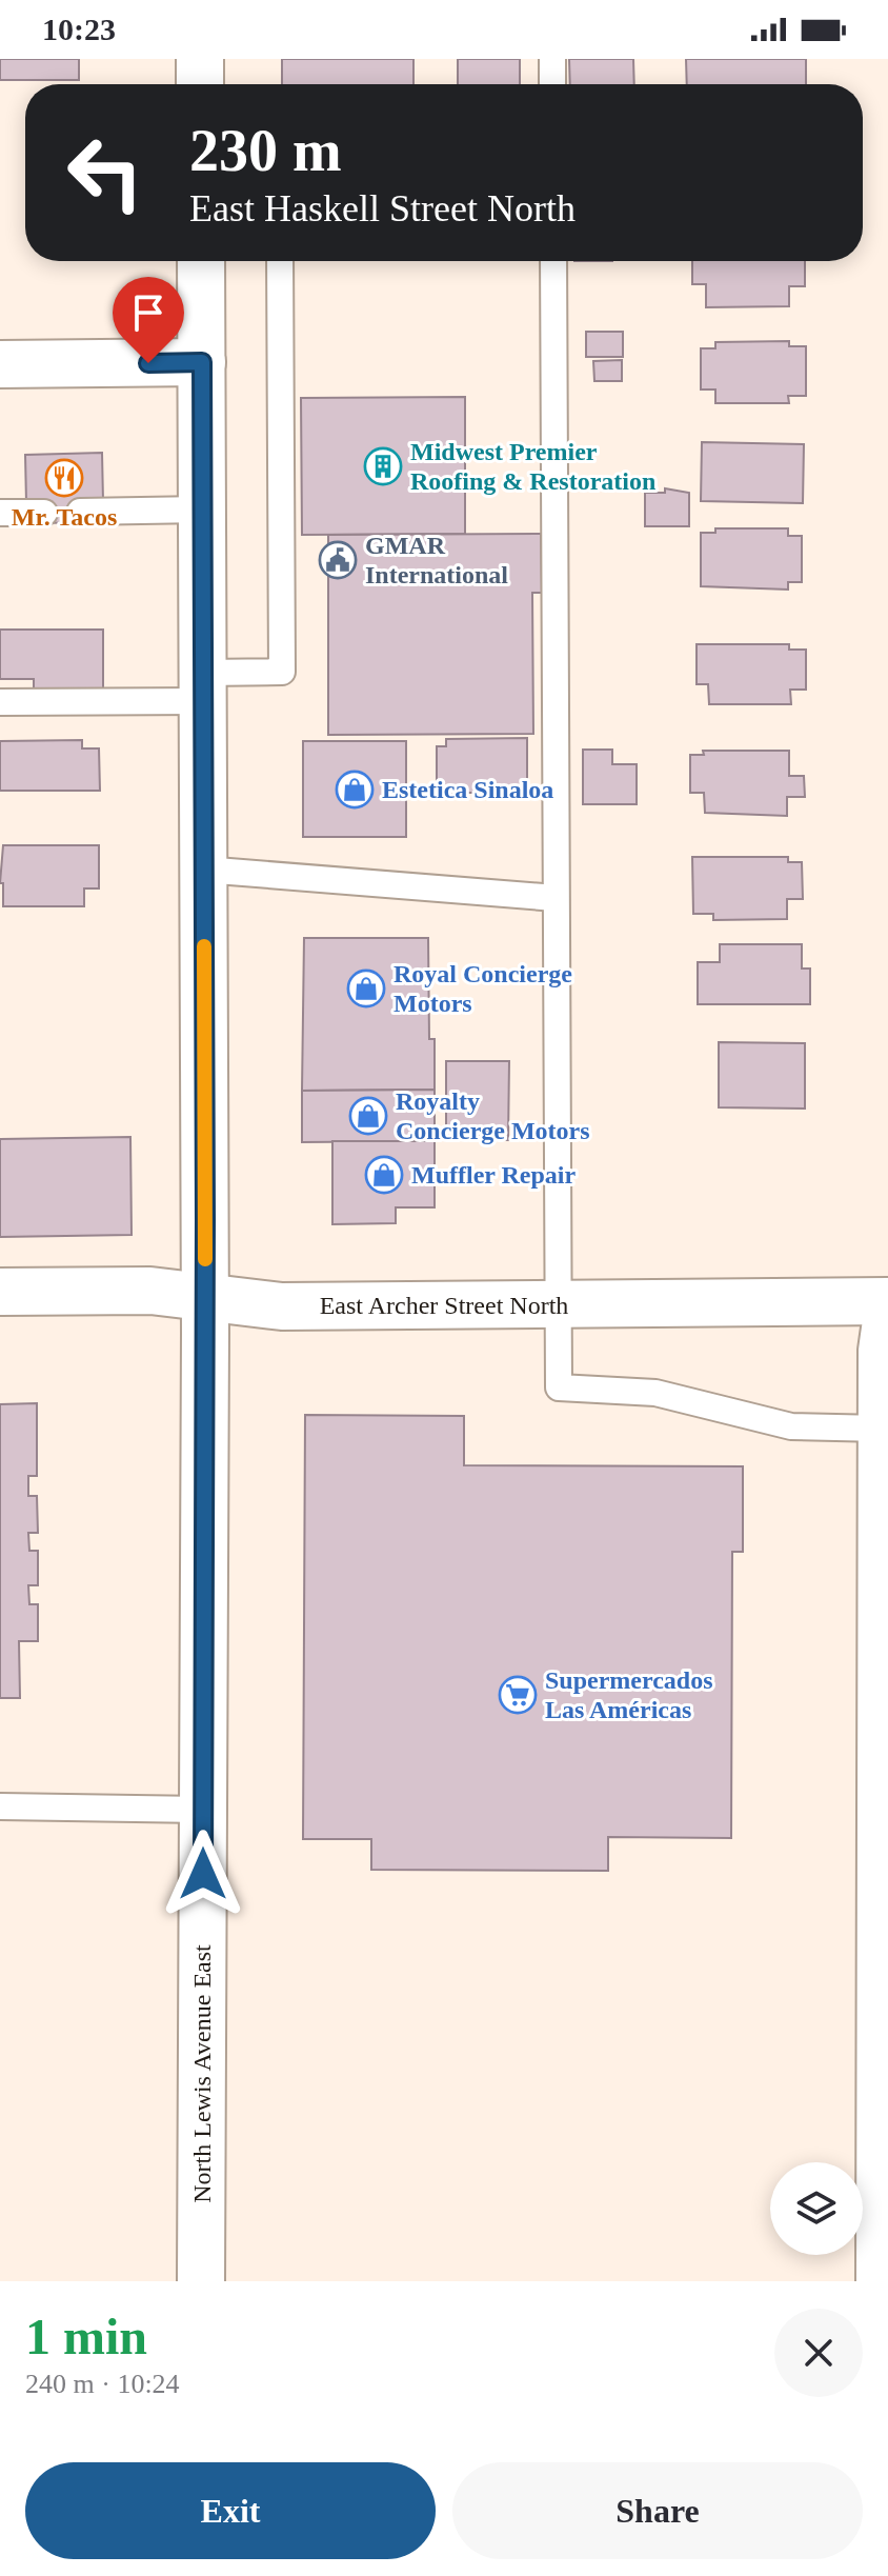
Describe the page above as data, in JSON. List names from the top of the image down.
{
  "streets": {
    "street": ["East Archer Street North", "North Lewis Avenue East"]
  },
  "crossings": [
    ["East Archer Street North", "North Lewis Avenue East"]
  ],
  "places": {
    "building": ["Midwest Premier Roofing & Restoration"],
    "restaurant": ["Mr. Tacos"],
    "public building": ["GMAR International"],
    "shop": [
      "Estetica Sinaloa",
      "Royal Concierge Motors",
      "Royalty Concierge Motors",
      "Muffler Repair"
    ],
    "supermarket": ["Supermercados Las Américas"]
  },
  "page": {
    "status": "10:23",
    "turn": ["230 m", "East Haskell Street North"],
    "heading": ["1 min", "240 m · 10:24"],
    "buttons": ["Exit", "Share"]
  }
}
